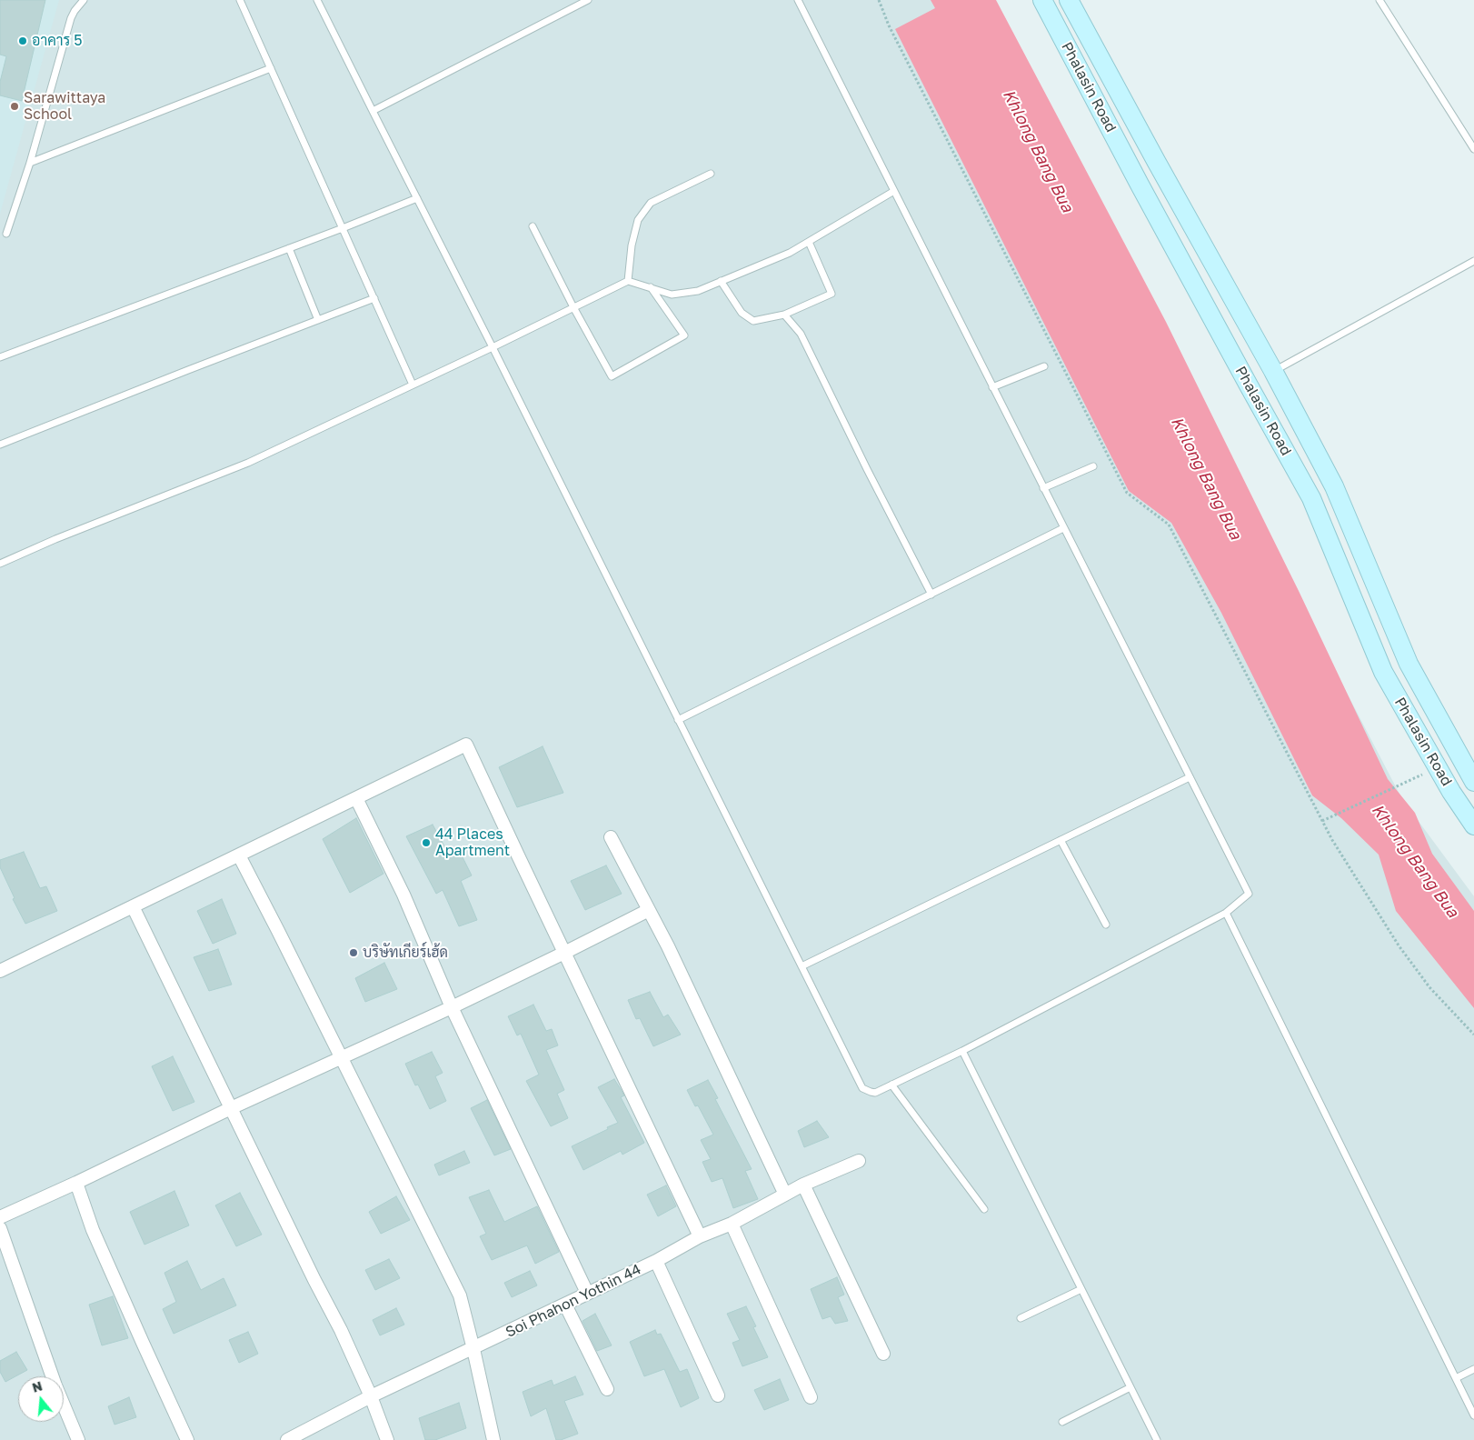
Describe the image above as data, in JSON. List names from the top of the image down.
{
  "streets": {
    "main road": ["Phalasin Road"],
    "street": ["Soi Phahon Yothin 44"]
  },
  "water": ["Khlong Bang Bua"],
  "places": [
    "อาคาร 5",
    "Sarawittaya School",
    "44 Places Apartment",
    "บริษัทเกียร์เฮ้ด"
  ],
  "north": "top"
}
